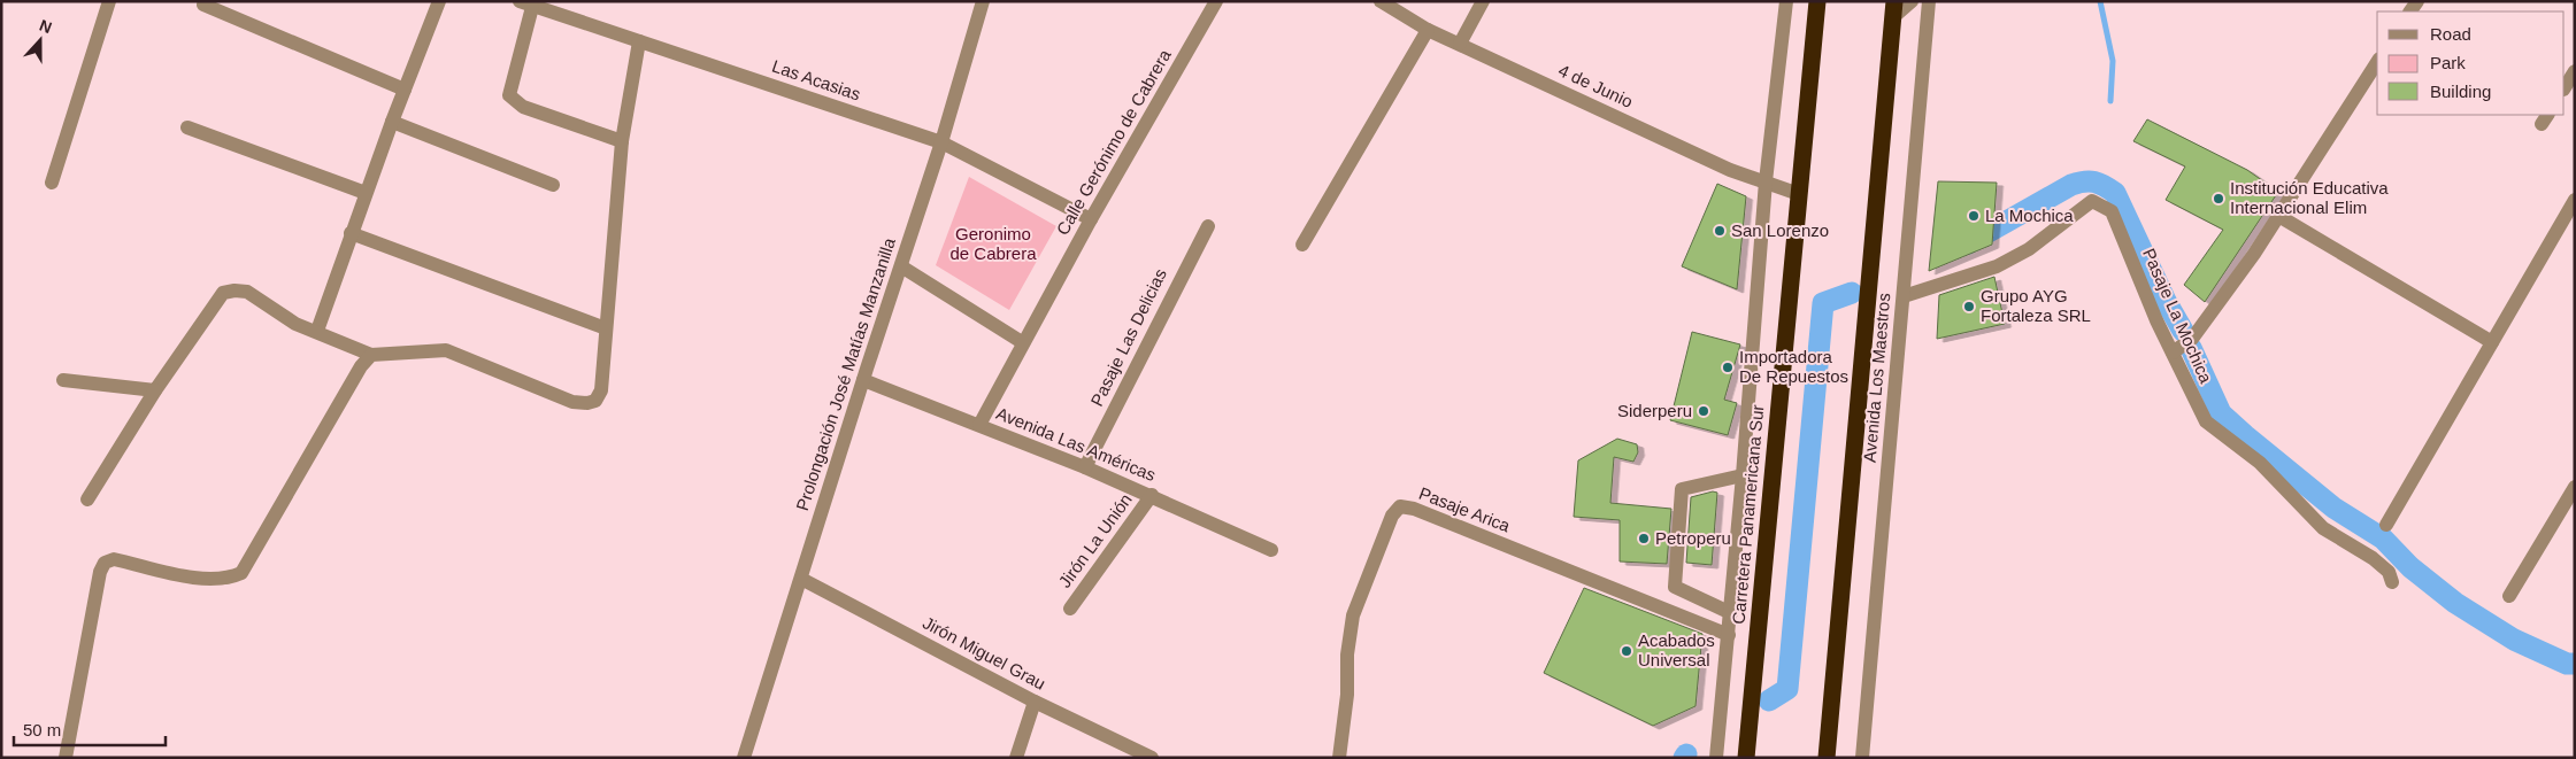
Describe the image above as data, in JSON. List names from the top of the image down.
{
  "streets": {
    "highway": ["Carretera Panamericana Sur"],
    "street": [
      "Las Acasias",
      "4 de Junio",
      "Calle Gerónimo de Cabrera",
      "Pasaje La Mochica",
      "Pasaje Las Delicias",
      "Prolongación José Matías Manzanilla",
      "Avenida Los Maestros",
      "Avenida Las Américas",
      "Pasaje Arica",
      "Jirón La Unión",
      "Jirón Miguel Grau"
    ]
  },
  "crossings": [
    ["Las Acasias", "Calle Gerónimo de Cabrera"],
    ["Las Acasias", "Prolongación José Matías Manzanilla"],
    ["4 de Junio", "Carretera Panamericana Sur"],
    ["Calle Gerónimo de Cabrera", "Avenida Las Américas"],
    ["Pasaje La Mochica", "Avenida Los Maestros"],
    ["Pasaje Las Delicias", "Avenida Las Américas"],
    ["Prolongación José Matías Manzanilla", "Avenida Las Américas"],
    ["Prolongación José Matías Manzanilla", "Jirón Miguel Grau"],
    ["Avenida Las Américas", "Jirón La Unión"]
  ],
  "parks": ["Geronimo de Cabrera"],
  "places": [
    "Institución Educativa Internacional Elim",
    "La Mochica",
    "San Lorenzo",
    "Grupo AYG Fortaleza SRL",
    "Importadora De Repuestos",
    "Siderperu",
    "Petroperu",
    "Acabados Universal"
  ],
  "legend": ["Road", "Park", "Building"],
  "scale_bar": "50 m",
  "north": "top"
}
